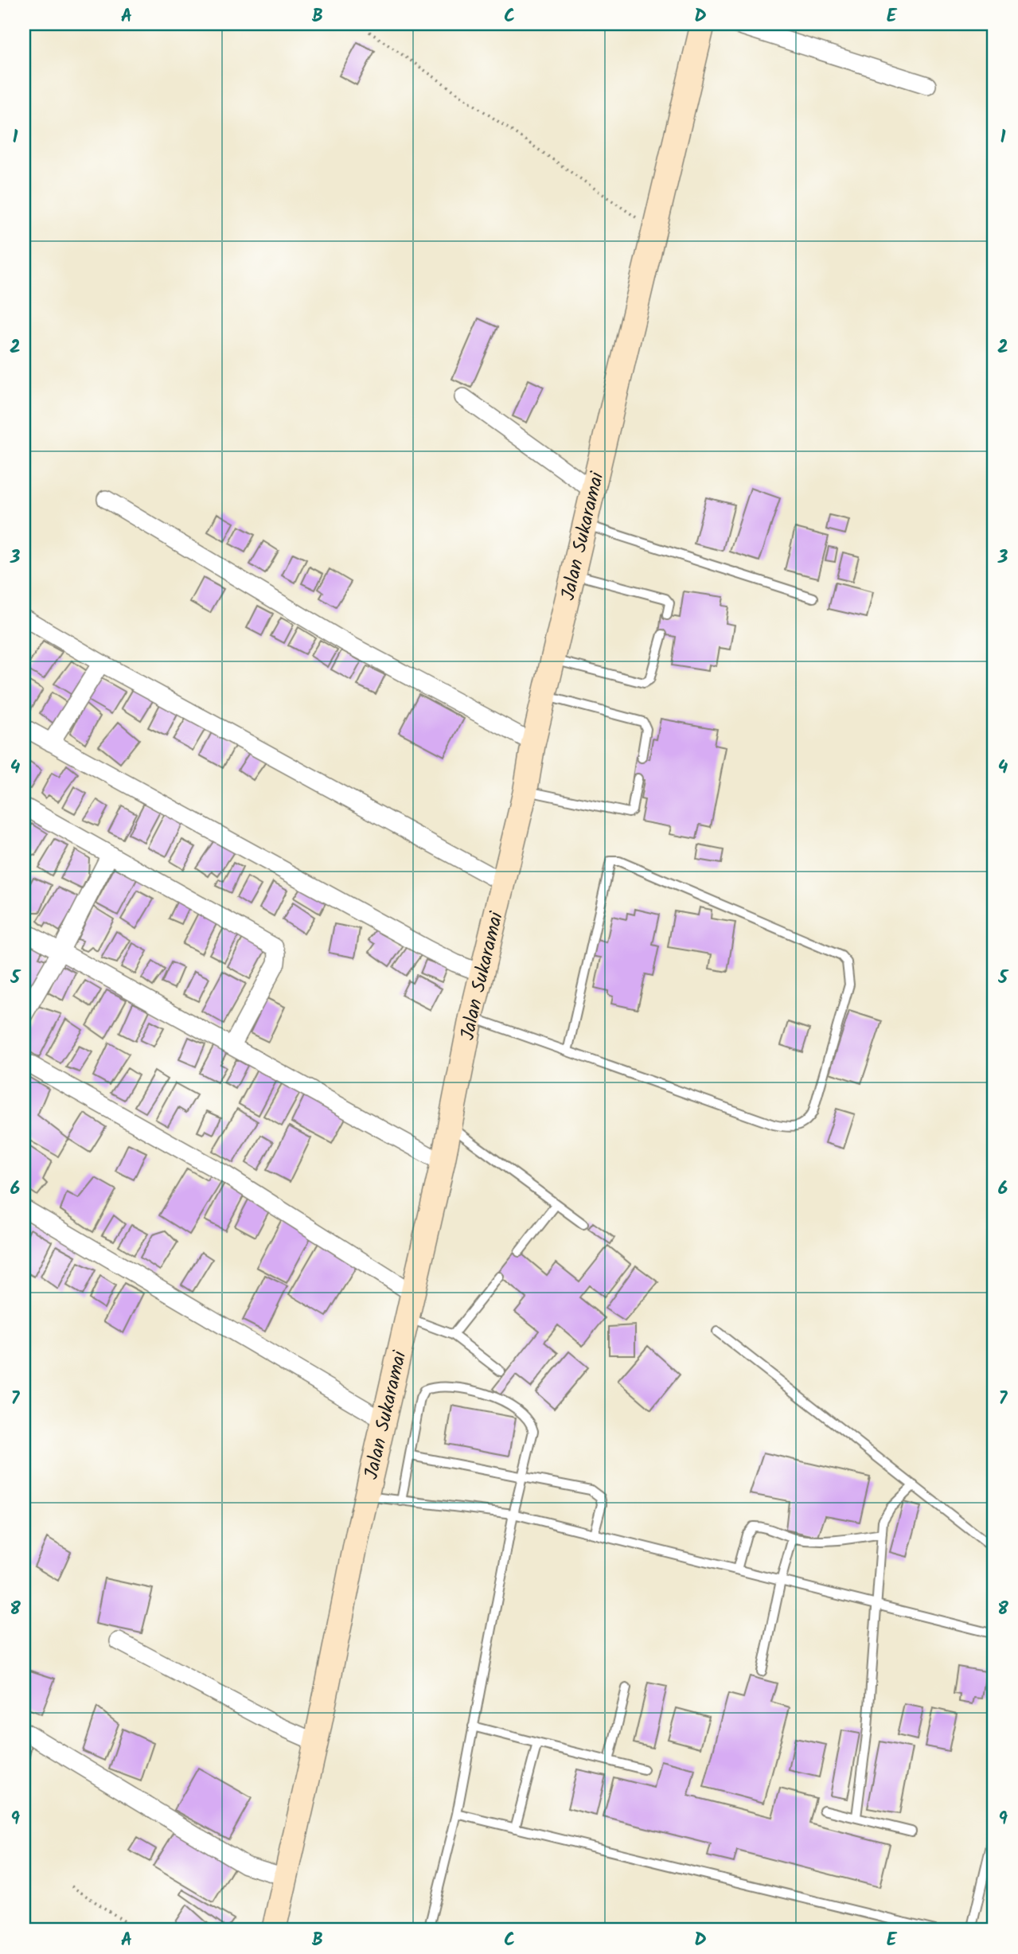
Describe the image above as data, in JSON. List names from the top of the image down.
{
  "streets": {
    "street": ["Jalan Sukaramai"]
  },
  "grid": {
    "columns": [
      "A",
      "B",
      "C",
      "D",
      "E"
    ],
    "rows": [
      "1",
      "2",
      "3",
      "4",
      "5",
      "6",
      "7",
      "8",
      "9"
    ]
  }
}
